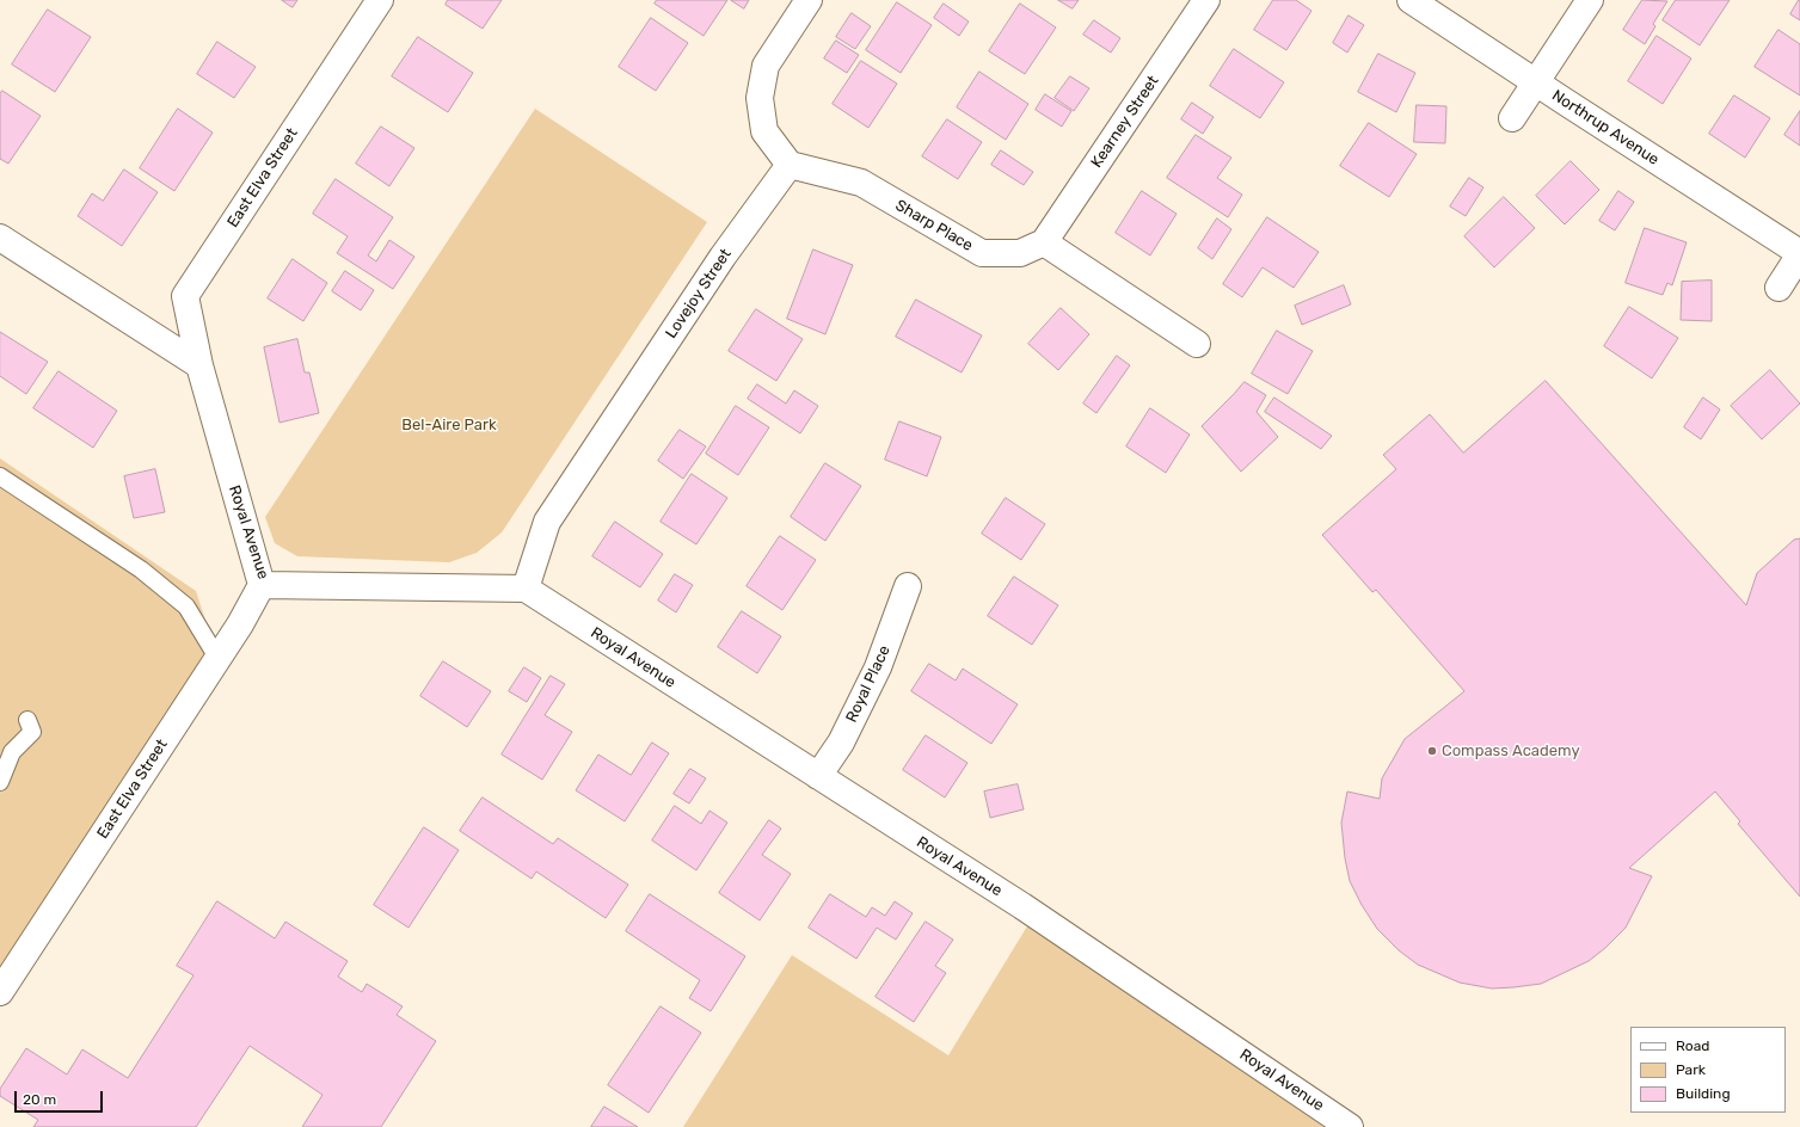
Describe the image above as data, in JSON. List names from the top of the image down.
{
  "streets": {
    "street": [
      "Kearney Street",
      "Northrup Avenue",
      "East Elva Street",
      "Sharp Place",
      "Lovejoy Street",
      "Royal Avenue",
      "Royal Place"
    ]
  },
  "crossings": [
    ["Kearney Street", "Sharp Place"],
    ["East Elva Street", "Royal Avenue"],
    ["Sharp Place", "Lovejoy Street"],
    ["Lovejoy Street", "Royal Avenue"],
    ["Royal Avenue", "Royal Place"]
  ],
  "parks": ["Bel-Aire Park"],
  "places": ["Compass Academy"],
  "legend": ["Road", "Park", "Building"],
  "scale_bar": "20 m"
}
